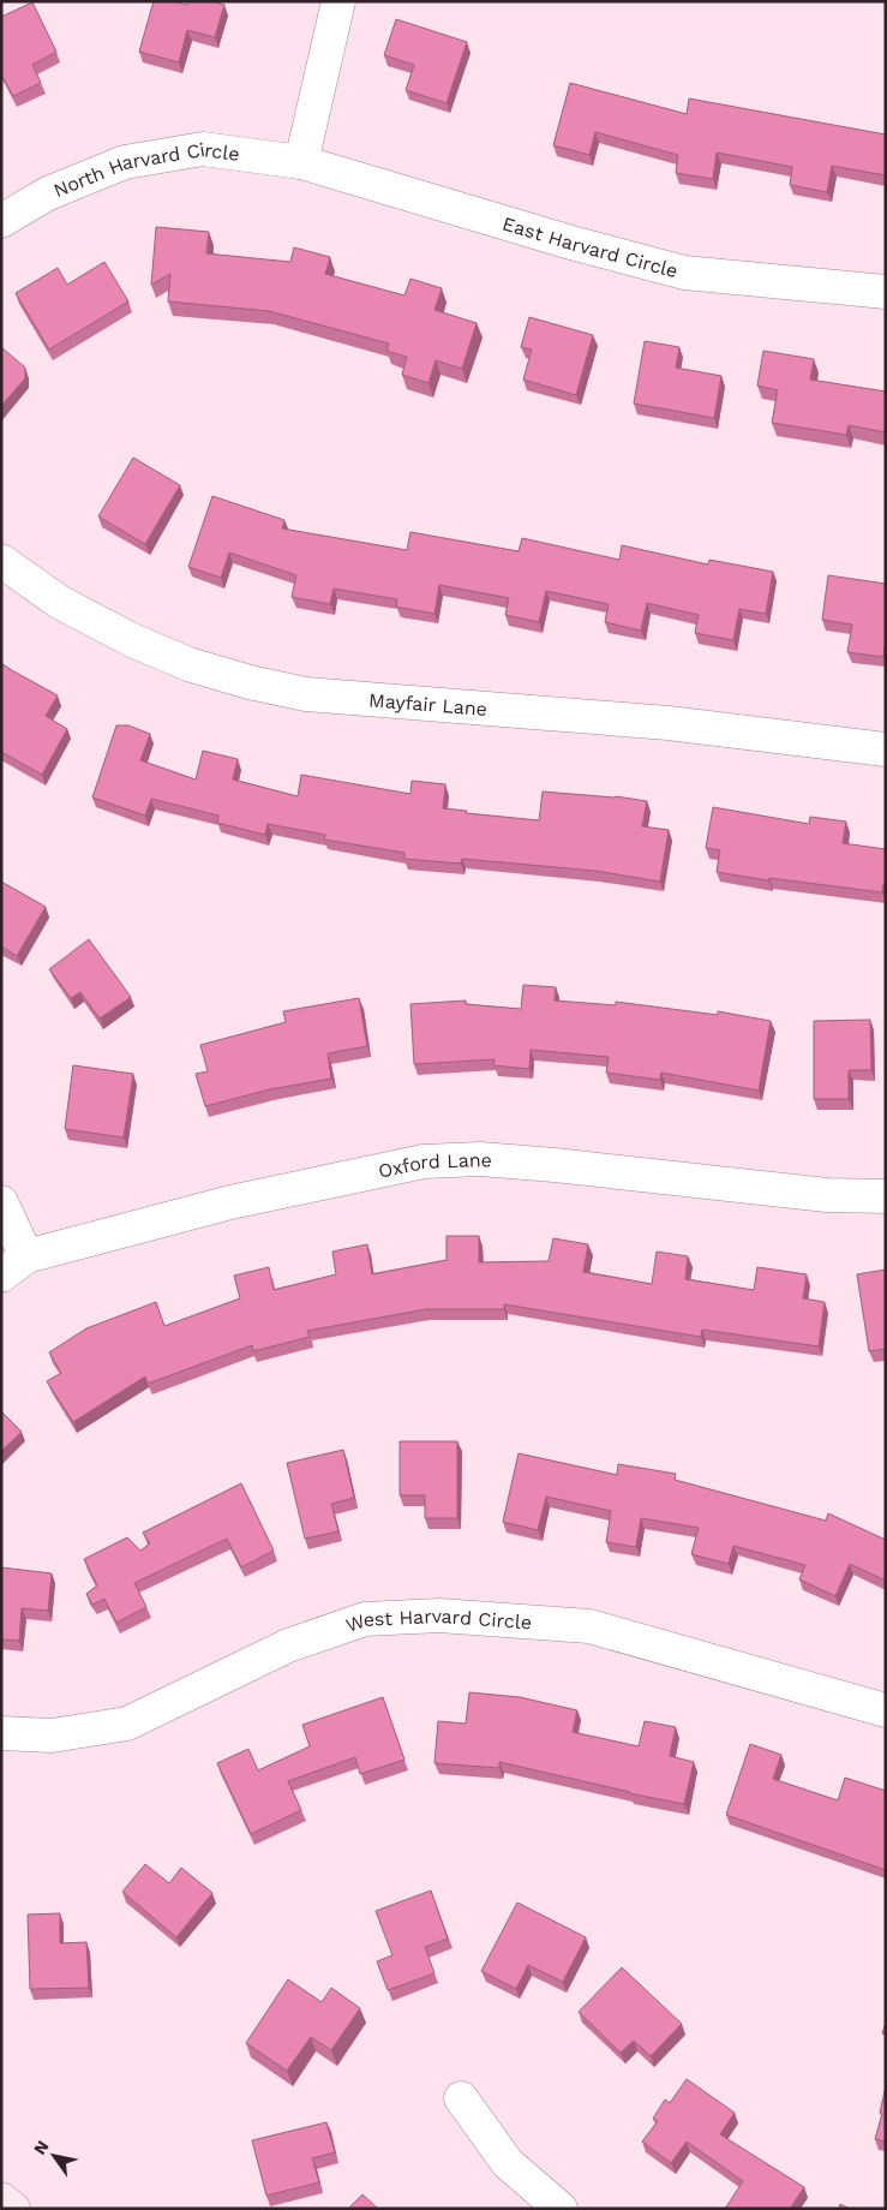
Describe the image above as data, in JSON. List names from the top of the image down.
{
  "streets": {
    "street": [
      "North Harvard Circle",
      "East Harvard Circle",
      "Mayfair Lane",
      "Oxford Lane",
      "West Harvard Circle"
    ]
  },
  "crossings": [
    ["North Harvard Circle", "East Harvard Circle"]
  ],
  "north": "top left"
}
